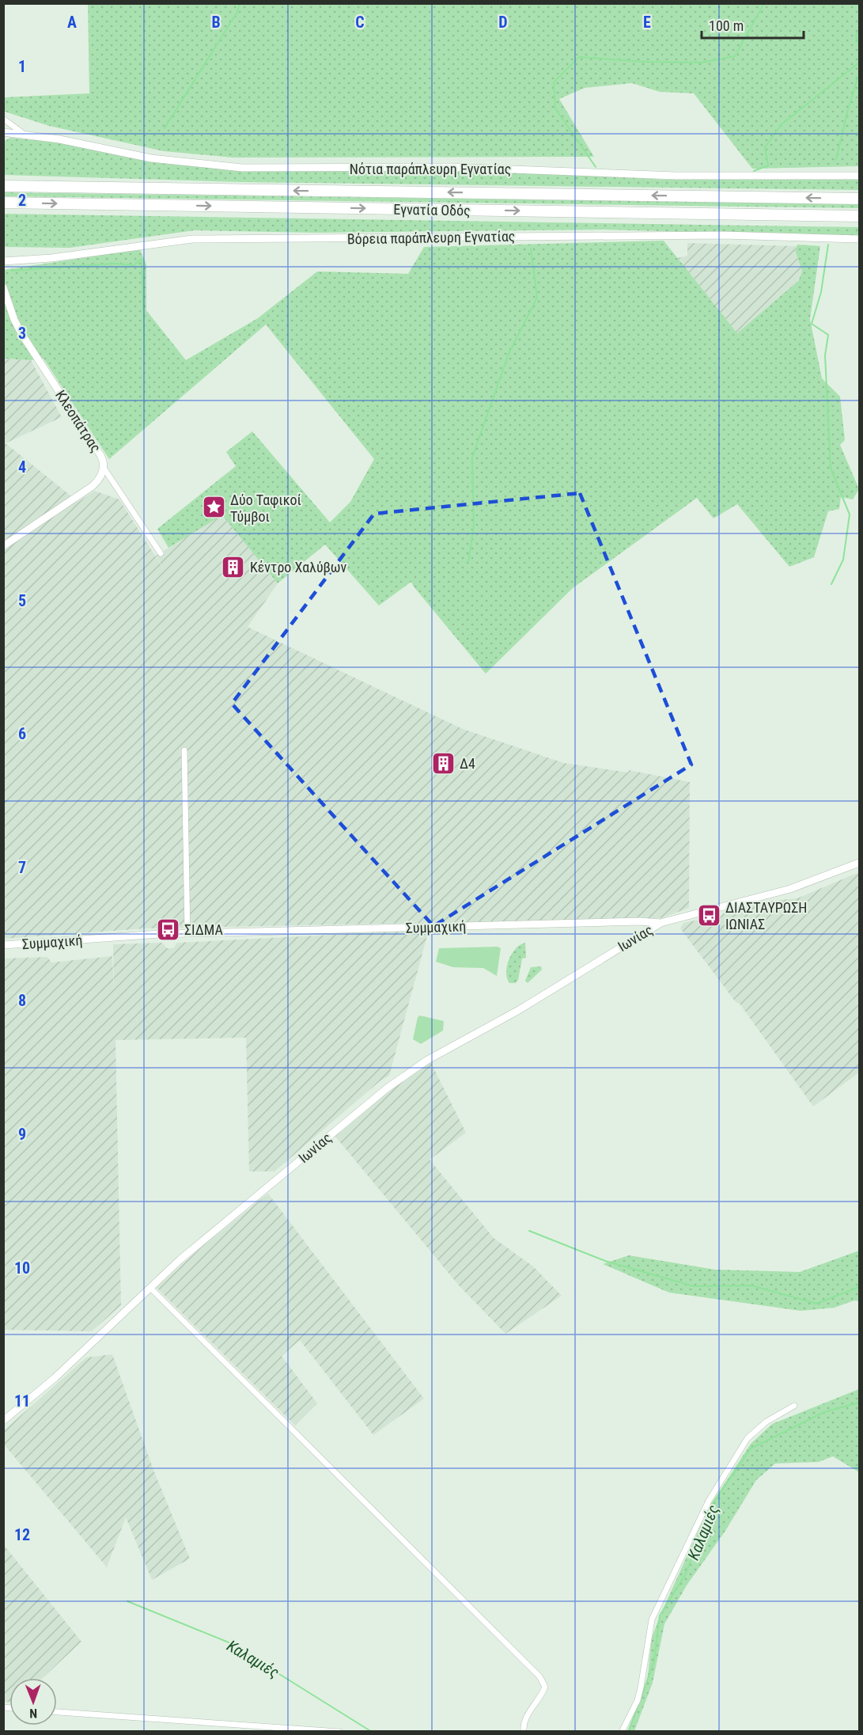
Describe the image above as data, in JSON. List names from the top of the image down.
{
  "streets": {
    "highway": ["Εγνατία Οδός"],
    "street": [
      "Νότια παράπλευρη Εγνατίας",
      "Βόρεια παράπλευρη Εγνατίας",
      "Κλεοπάτρας",
      "Συμμαχική",
      "Ιωνίας"
    ]
  },
  "crossings": [
    ["Συμμαχική", "Ιωνίας"]
  ],
  "water": ["Καλαμιές"],
  "places": {
    "place": ["Δύο Ταφικοί Τύμβοι"],
    "building": ["Κέντρο Χαλύβων", "Δ4"],
    "bus stop": ["ΔΙΑΣΤΑΥΡΩΣΗ ΙΩΝΙΑΣ", "ΣΙΔΜΑ"]
  },
  "scale_bar": "100 m",
  "north": "bottom",
  "grid": {
    "columns": [
      "A",
      "B",
      "C",
      "D",
      "E"
    ],
    "rows": [
      "1",
      "2",
      "3",
      "4",
      "5",
      "6",
      "7",
      "8",
      "9",
      "10",
      "11",
      "12"
    ]
  }
}
